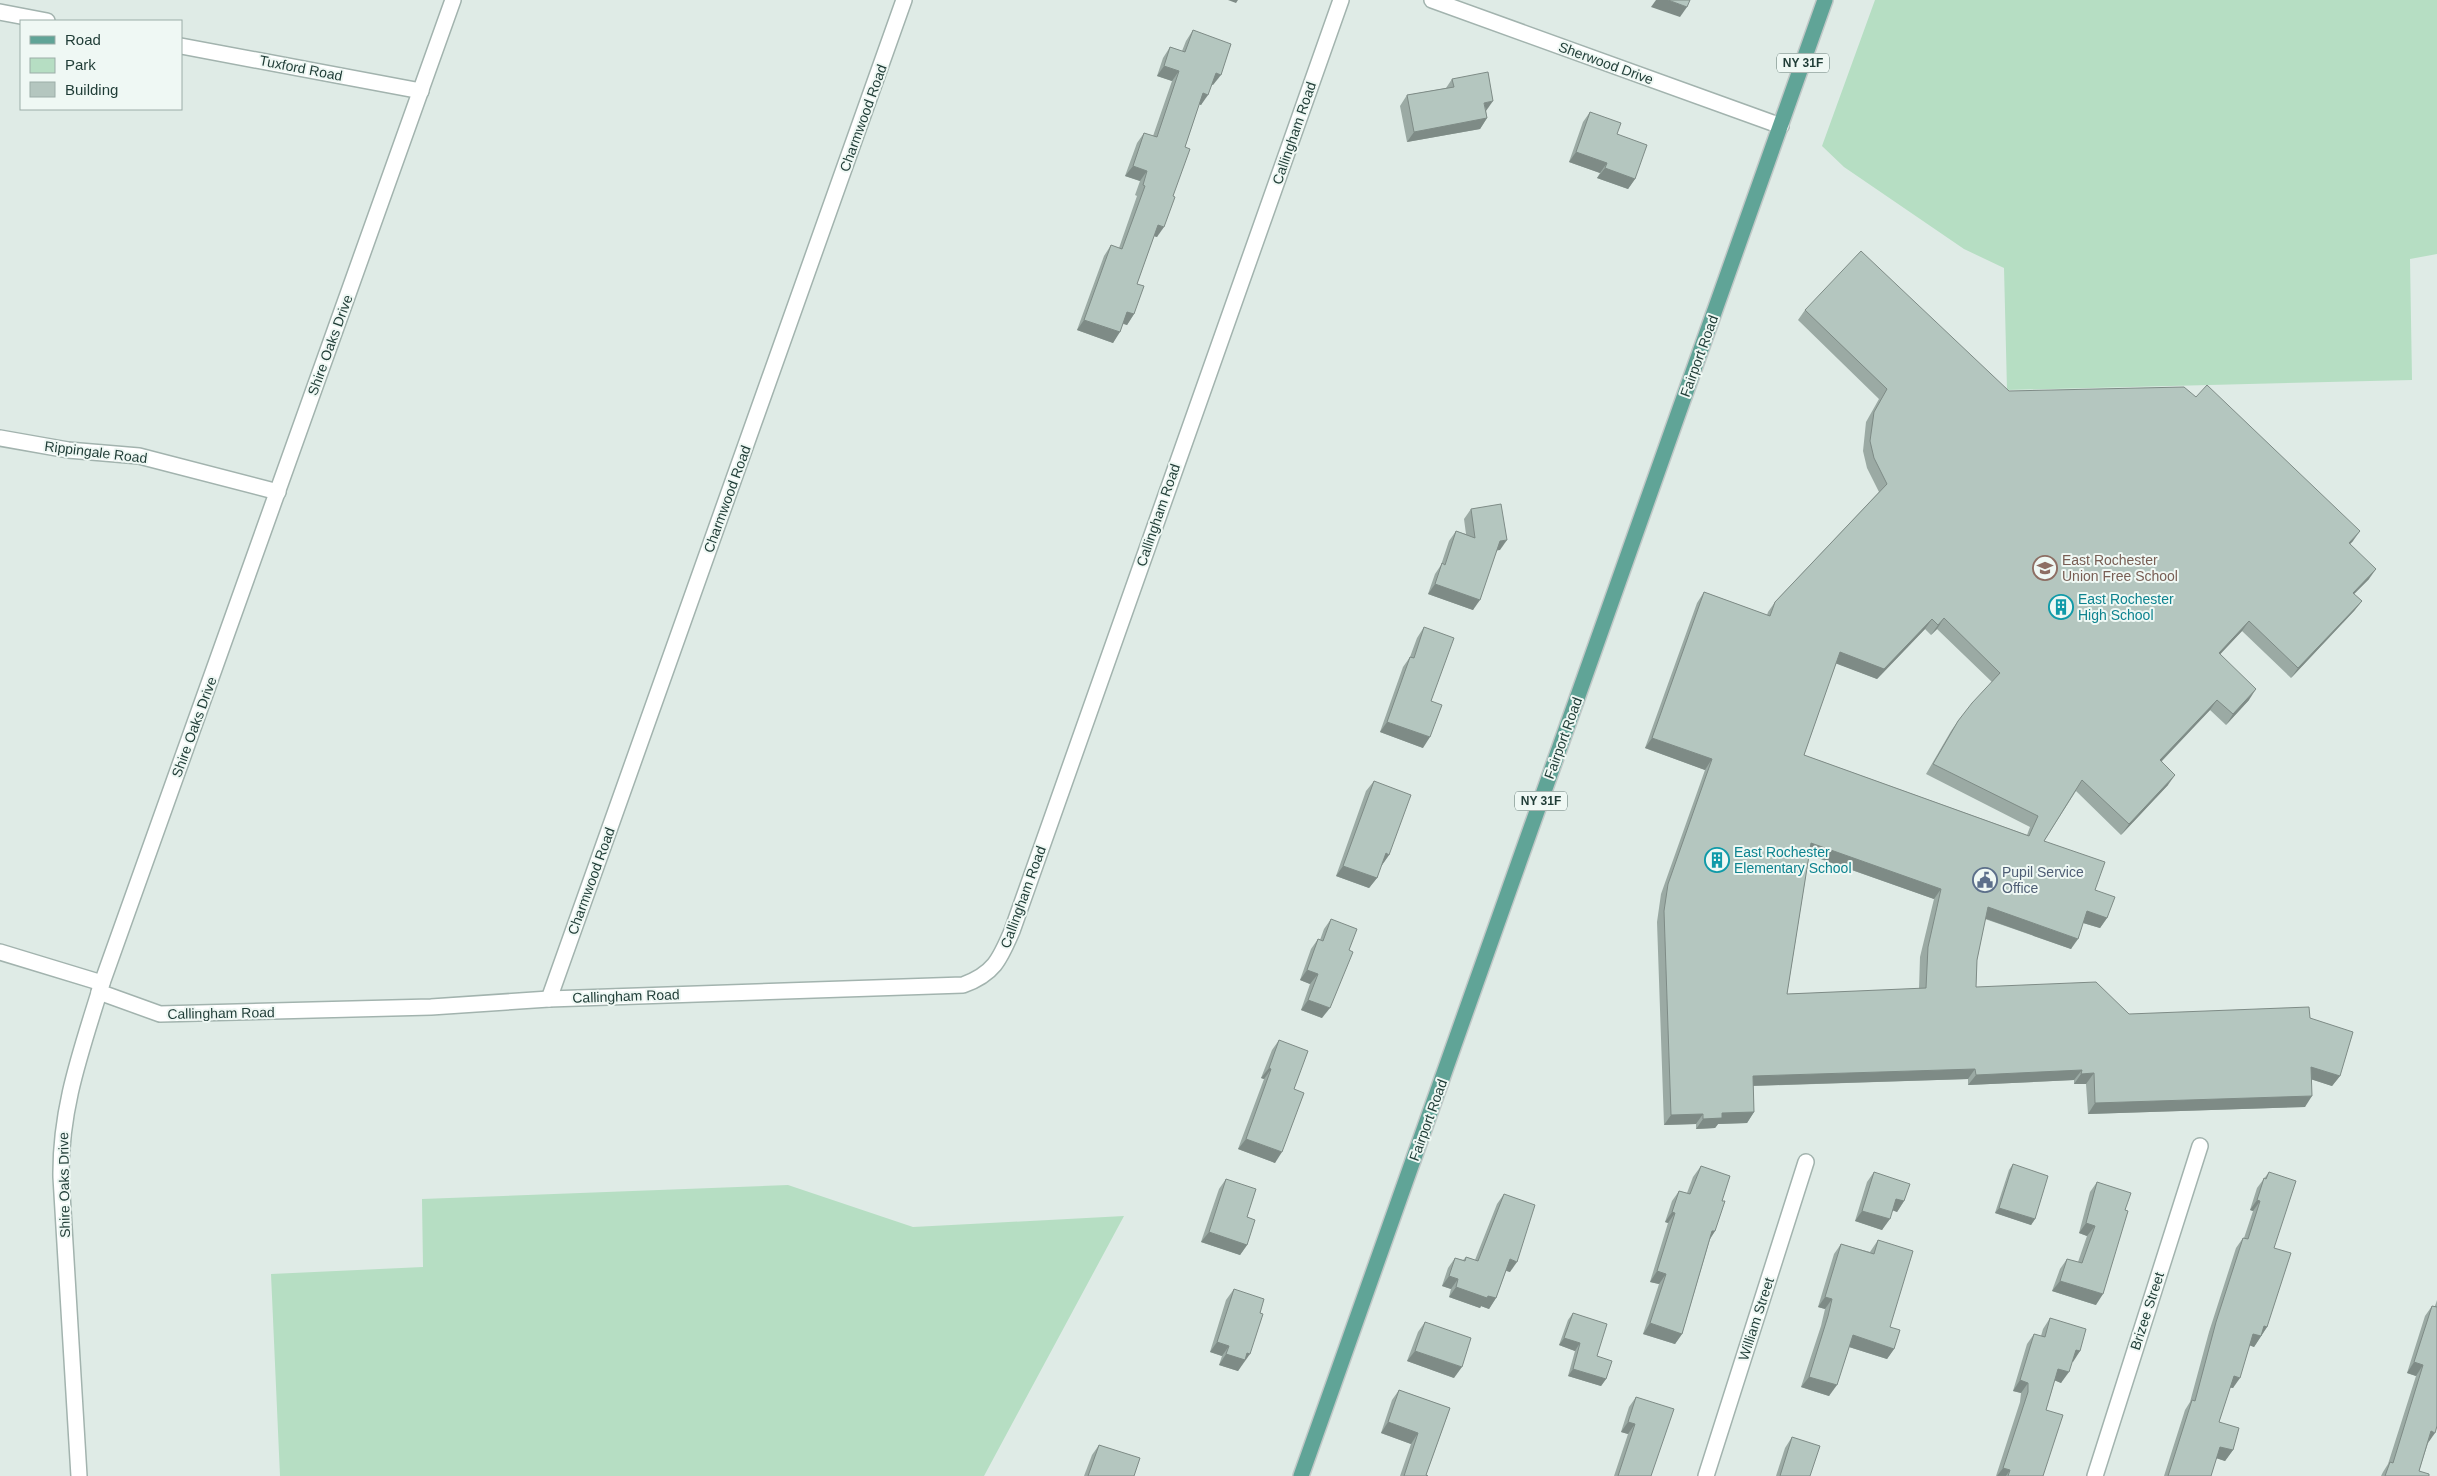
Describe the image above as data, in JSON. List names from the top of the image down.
{
  "streets": {
    "main road": ["NY 31F", "Fairport Road"],
    "street": [
      "Sherwood Drive",
      "Tuxford Road",
      "Charmwood Road",
      "Callingham Road",
      "Shire Oaks Drive",
      "Rippingale Road",
      "Brizee Street",
      "William Street"
    ]
  },
  "crossings": [
    ["Sherwood Drive", "Fairport Road"],
    ["Tuxford Road", "Shire Oaks Drive"],
    ["Charmwood Road", "Callingham Road"],
    ["Callingham Road", "Shire Oaks Drive"],
    ["Shire Oaks Drive", "Rippingale Road"]
  ],
  "places": {
    "school or university": ["East Rochester Union Free School"],
    "building": ["East Rochester High School", "East Rochester Elementary School"],
    "public building": ["Pupil Service Office"]
  },
  "legend": ["Road", "Park", "Building"]
}
